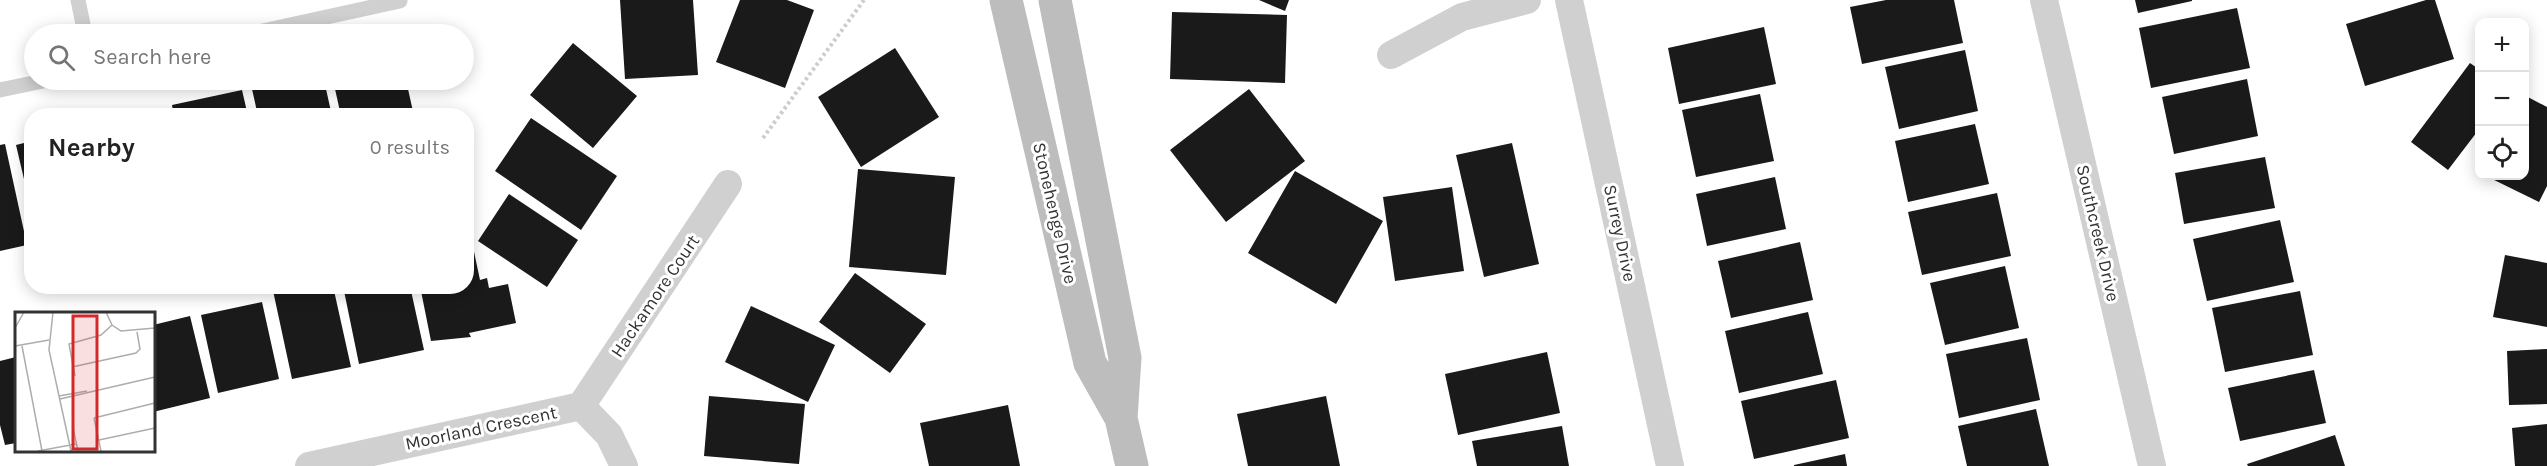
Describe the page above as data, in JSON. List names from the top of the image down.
{
  "streets": {
    "street": [
      "Stonehenge Drive",
      "Surrey Drive",
      "Southcreek Drive",
      "Hackamore Court",
      "Moorland Crescent"
    ]
  },
  "crossings": [
    ["Hackamore Court", "Moorland Crescent"]
  ],
  "page": {
    "map_buttons": ["+", "−"],
    "search": "Search here",
    "heading": ["Nearby", "0 results"]
  }
}
